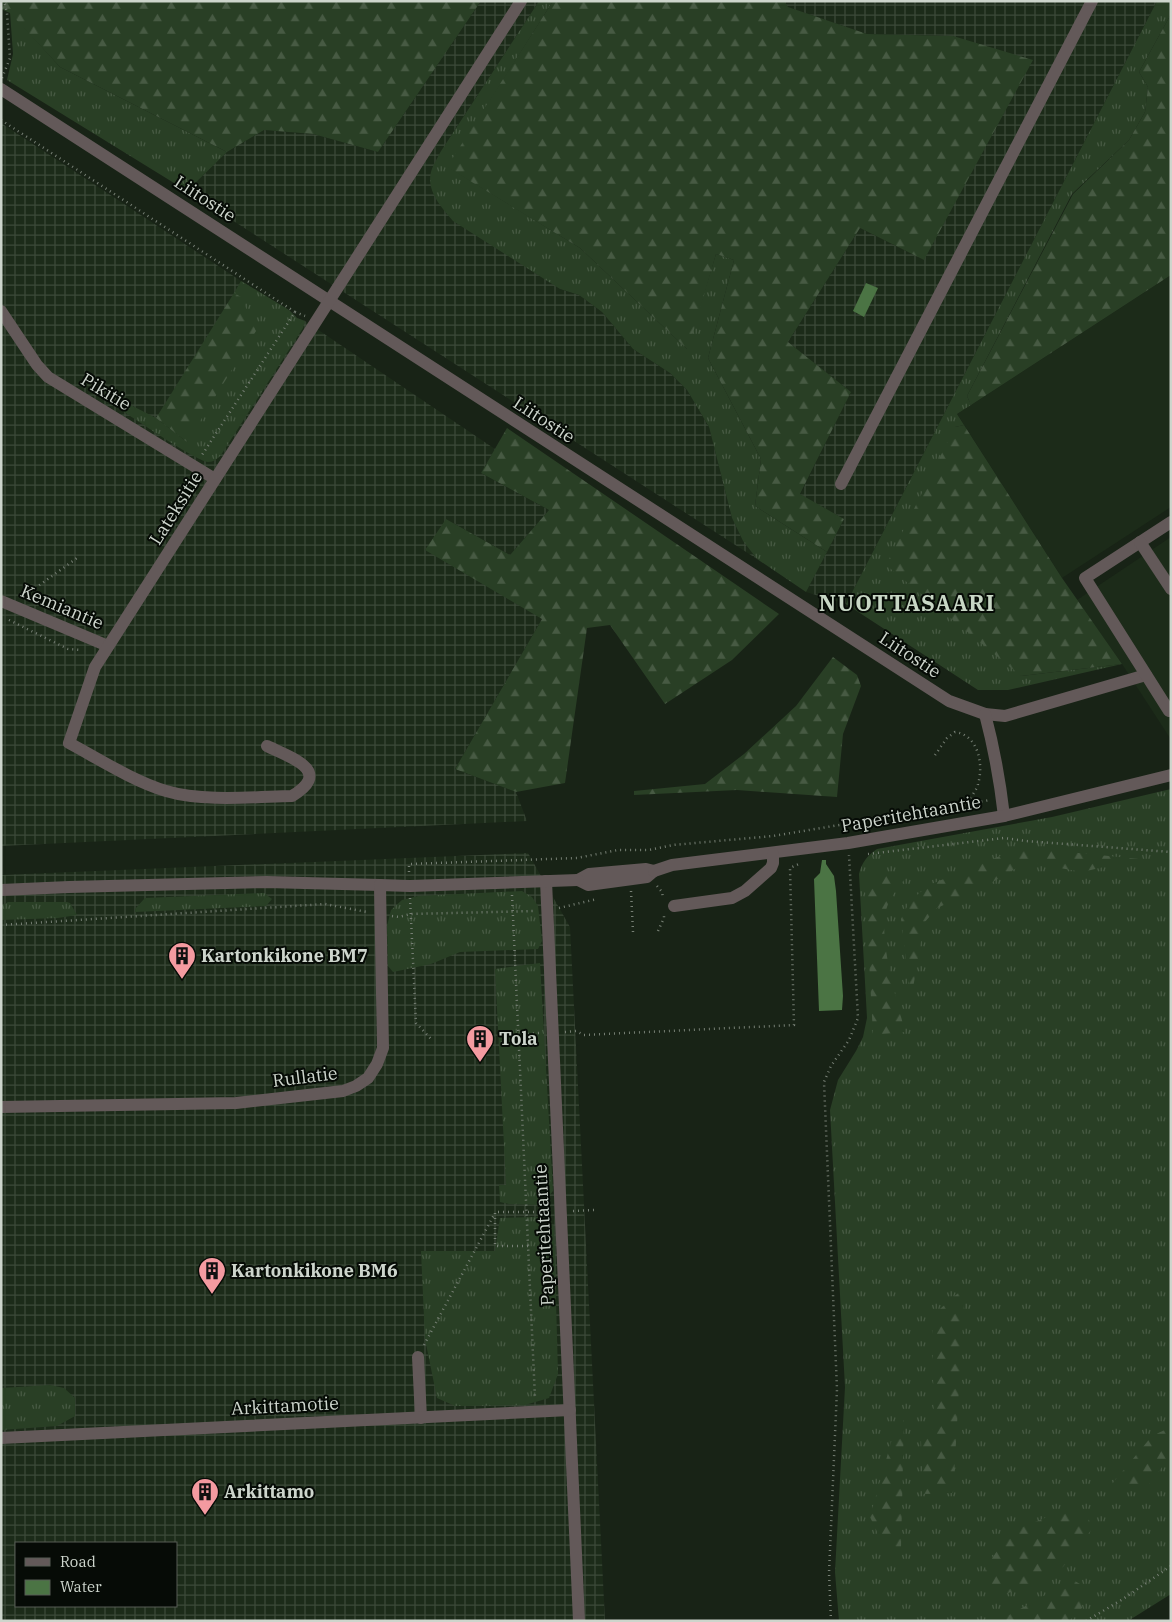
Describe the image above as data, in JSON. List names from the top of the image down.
{
  "streets": {
    "street": [
      "Liitostie",
      "Pikitie",
      "Lateksitie",
      "Kemiantie",
      "Paperitehtaantie",
      "Rullatie",
      "Arkittamotie"
    ]
  },
  "crossings": [
    ["Liitostie", "Lateksitie"],
    ["Pikitie", "Lateksitie"],
    ["Lateksitie", "Kemiantie"],
    ["Paperitehtaantie", "Arkittamotie"]
  ],
  "districts": ["NUOTTASAARI"],
  "places": {
    "building": [
      "Kartonkikone BM7",
      "Tola",
      "Kartonkikone BM6",
      "Arkittamo"
    ]
  },
  "legend": ["Road", "Water"]
}
